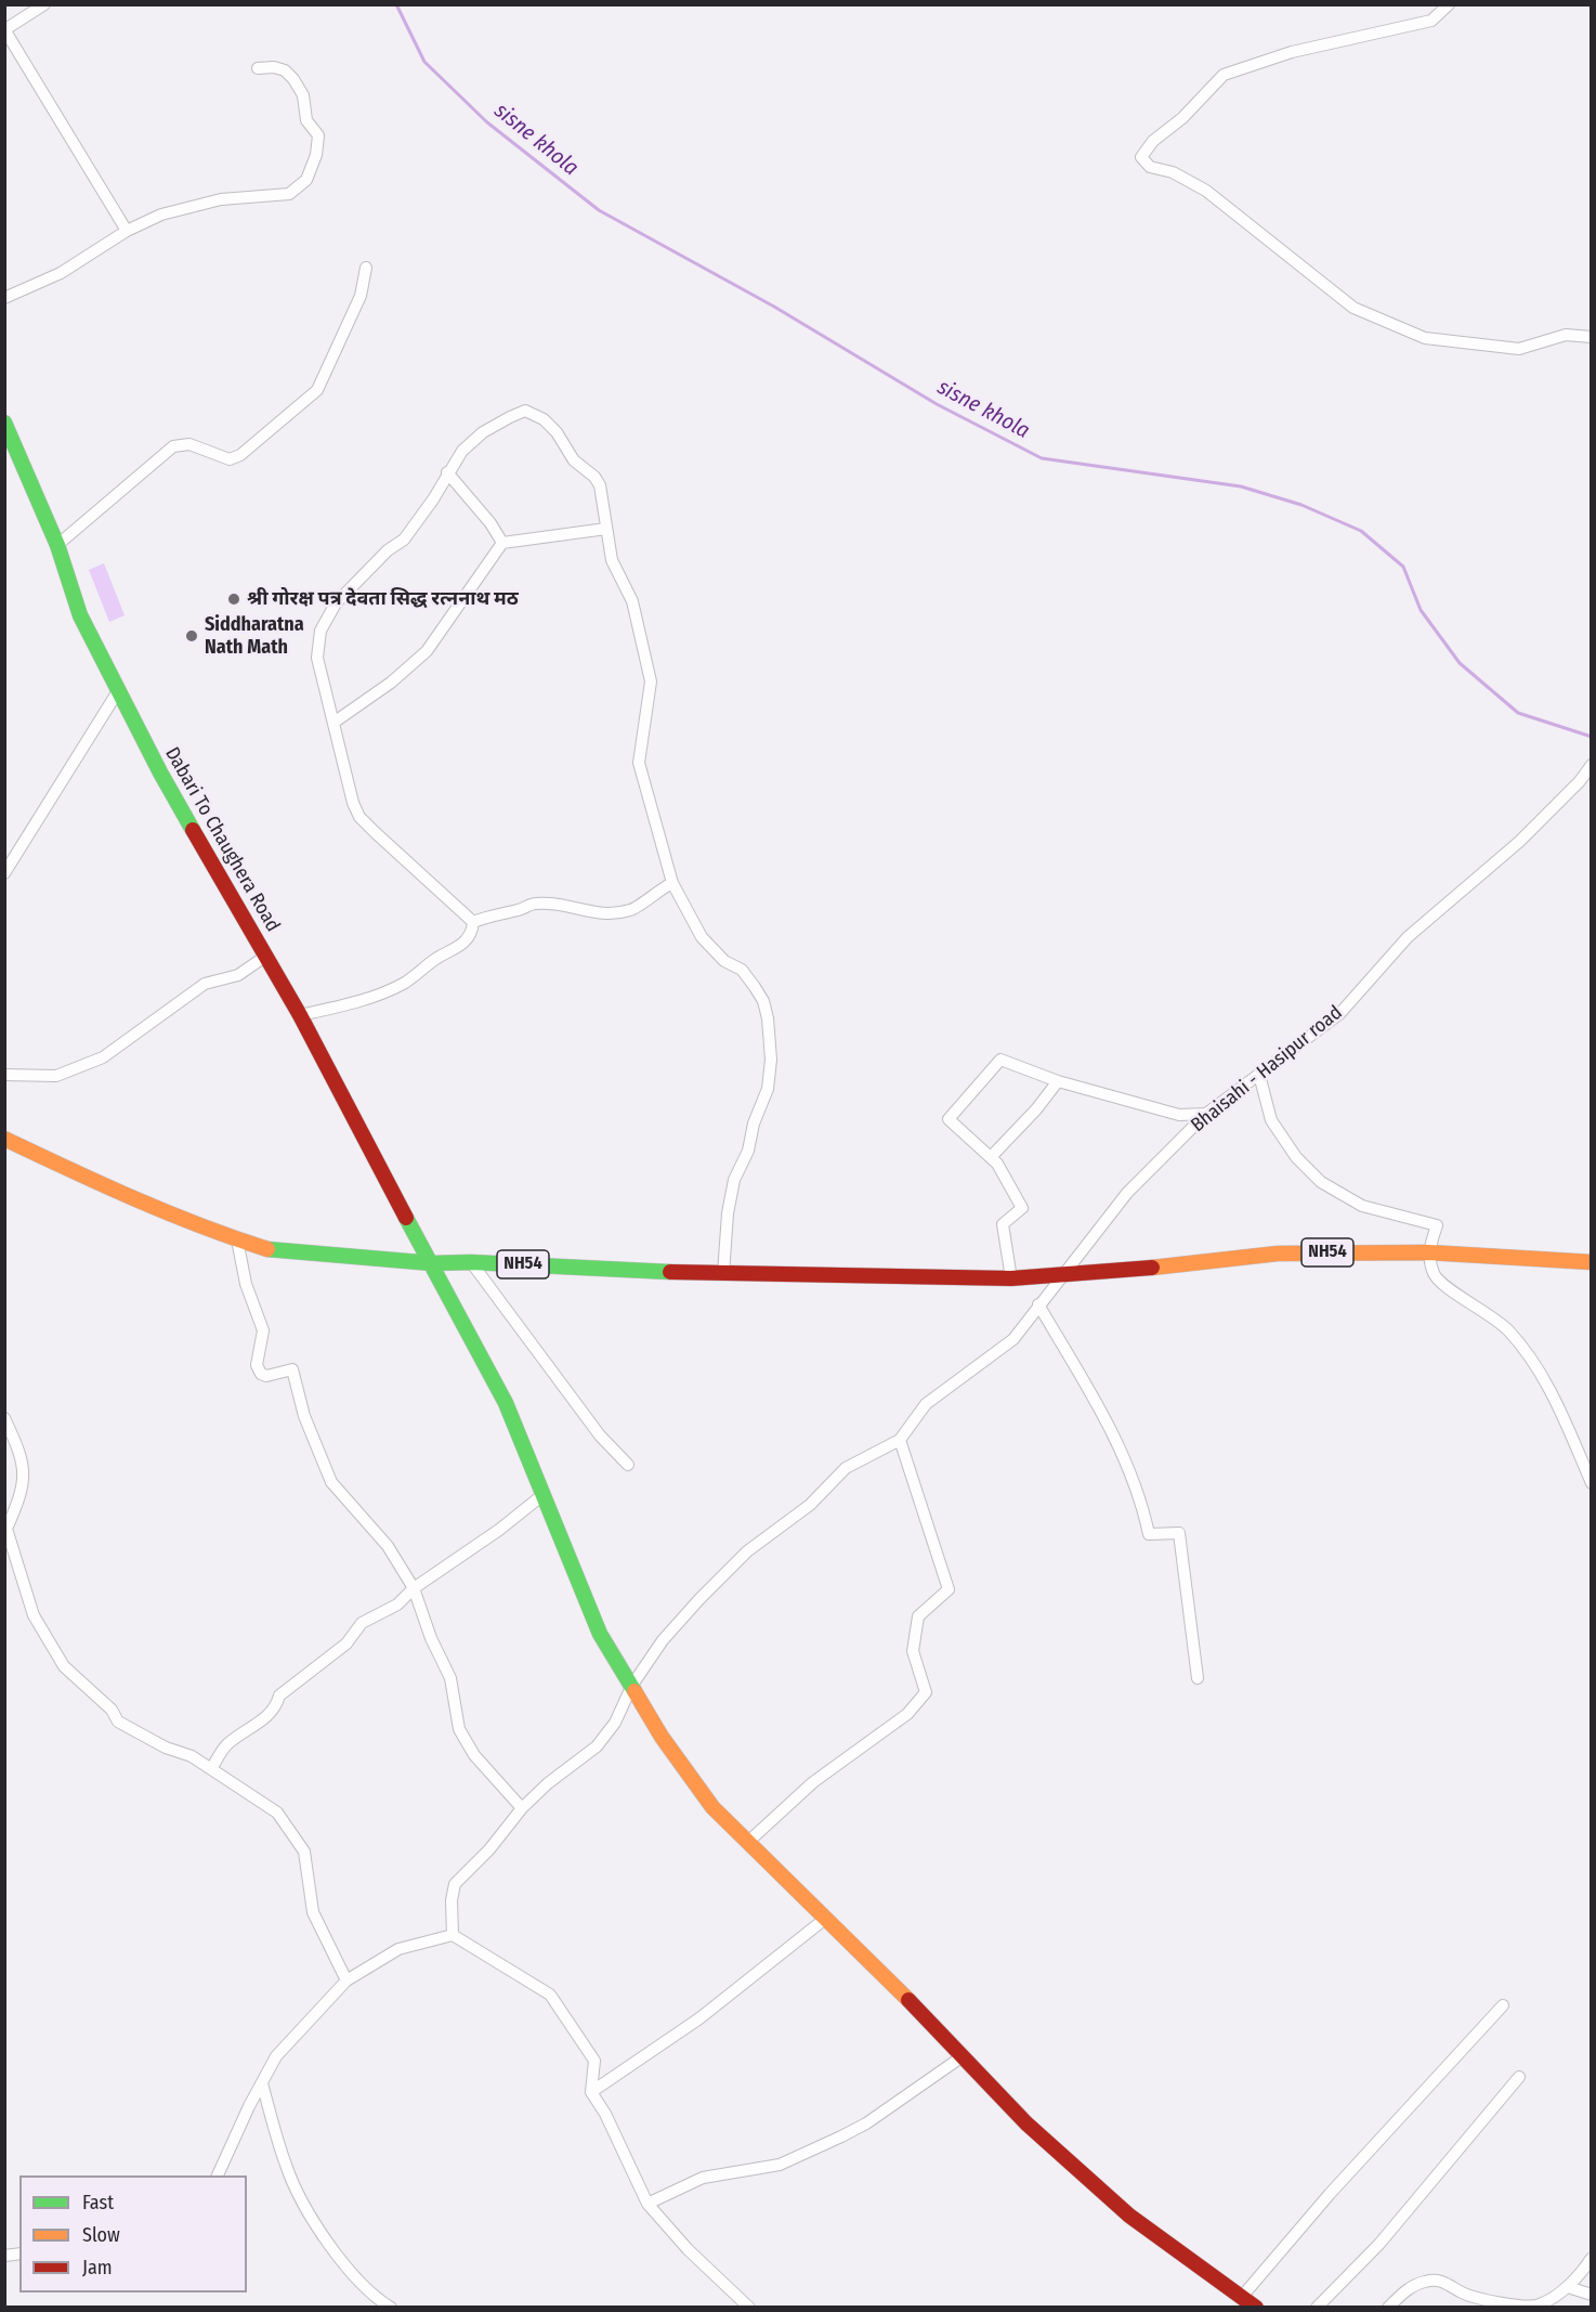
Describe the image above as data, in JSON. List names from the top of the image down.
{
  "streets": {
    "street": ["Dabari To Chaughera Road", "Bhaisahi - Hasipur road", "NH54"]
  },
  "crossings": [
    ["Dabari To Chaughera Road", "NH54"],
    ["Bhaisahi - Hasipur road", "NH54"]
  ],
  "water": ["sisne khola"],
  "places": ["श्री गोरक्ष पत्र देवता सिद्ध रत्ननाथ मठ", "Siddharatna Nath Math"],
  "legend": ["Fast", "Slow", "Jam"]
}
